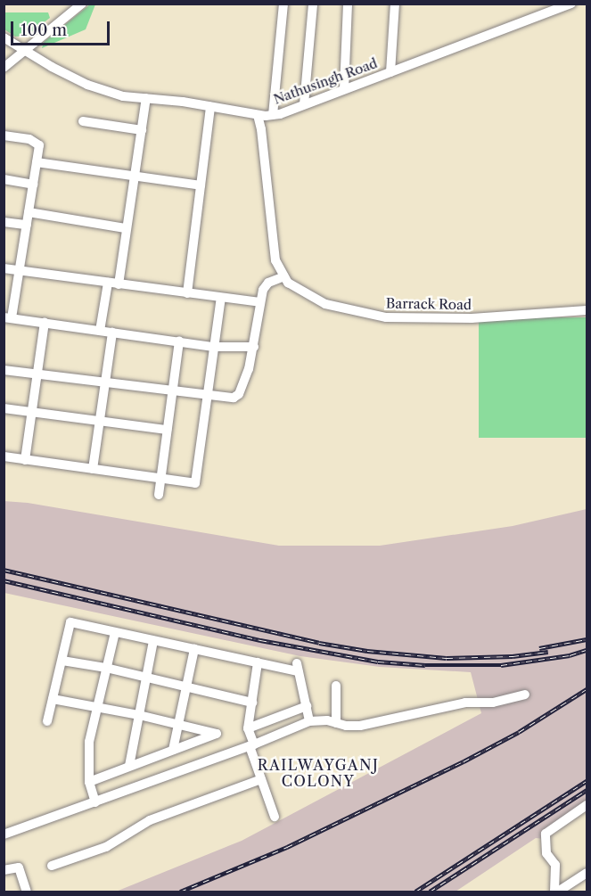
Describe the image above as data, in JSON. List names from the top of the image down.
{
  "streets": {
    "street": ["Nathusingh Road", "Barrack Road"]
  },
  "crossings": [
    ["Nathusingh Road", "Barrack Road"]
  ],
  "districts": ["RAILWAYGANJ COLONY"],
  "scale_bar": "100 m"
}
